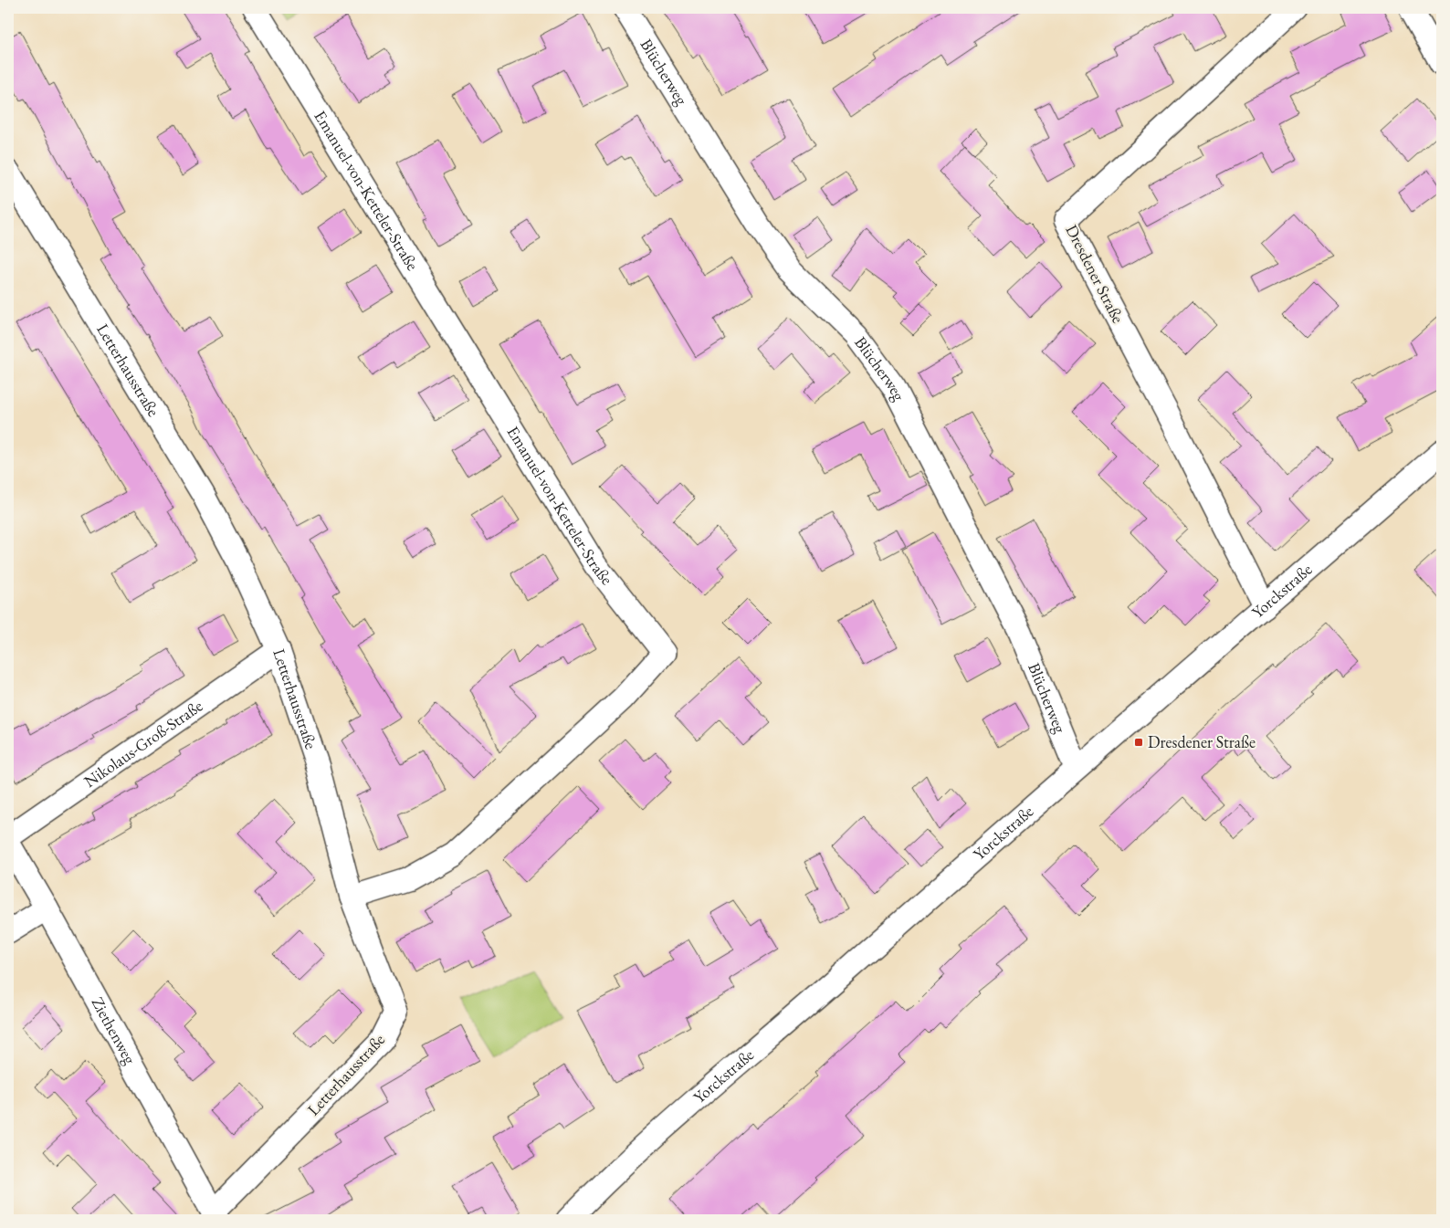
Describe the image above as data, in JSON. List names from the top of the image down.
{
  "streets": {
    "street": [
      "Blücherweg",
      "Emanuel-von-Ketteler-Straße",
      "Dresdener Straße",
      "Letterhausstraße",
      "Yorckstraße",
      "Nikolaus-Groß-Straße",
      "Ziethenweg"
    ]
  },
  "crossings": [
    ["Blücherweg", "Yorckstraße"],
    ["Emanuel-von-Ketteler-Straße", "Letterhausstraße"],
    ["Dresdener Straße", "Yorckstraße"],
    ["Letterhausstraße", "Nikolaus-Groß-Straße"],
    ["Letterhausstraße", "Ziethenweg"]
  ],
  "places": {
    "transit": ["Dresdener Straße"]
  }
}
